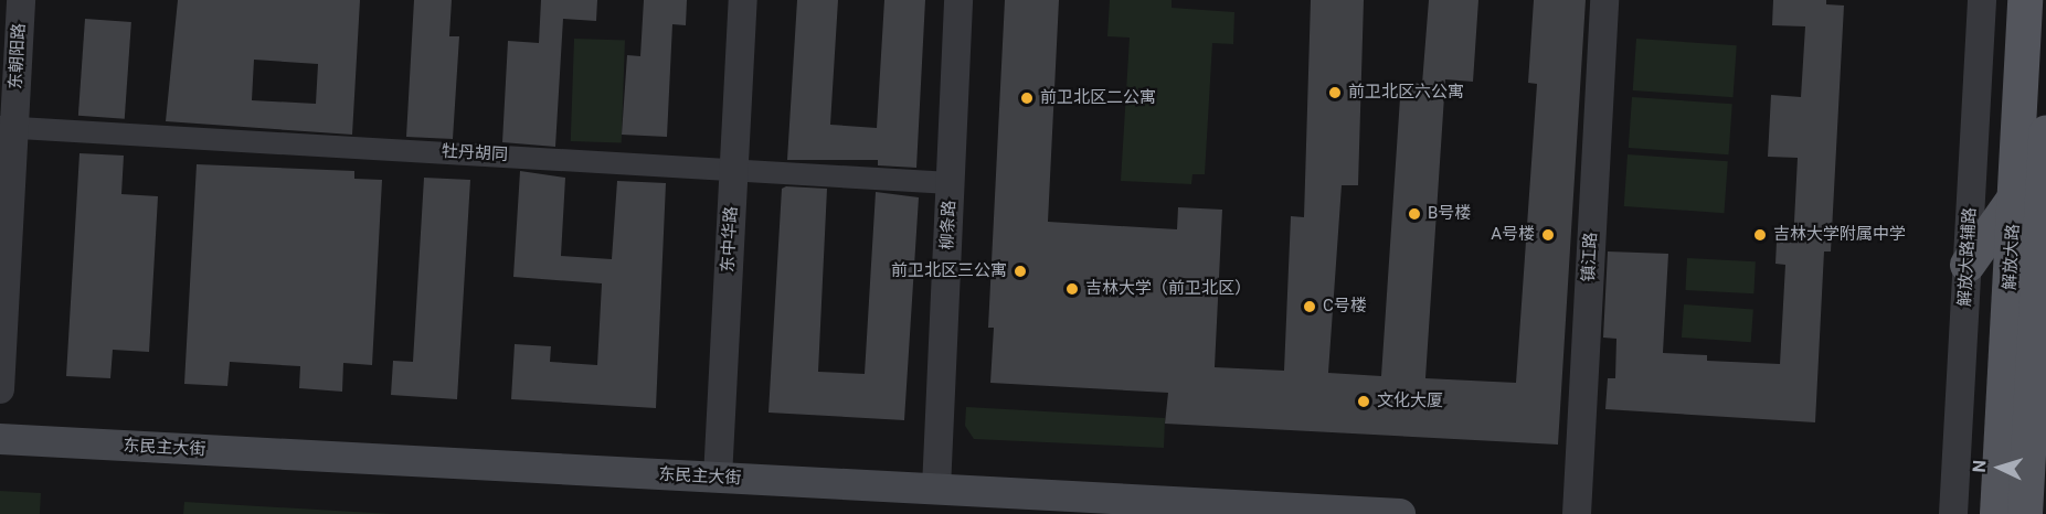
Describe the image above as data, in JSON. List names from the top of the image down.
{
  "streets": {
    "main road": ["解放大路", "东民主大街"],
    "street": [
      "东朝阳路",
      "牡丹胡同",
      "柳条路",
      "东中华路",
      "镇江路",
      "解放大路辅路"
    ]
  },
  "crossings": [
    ["东朝阳路", "牡丹胡同"],
    ["牡丹胡同", "柳条路"],
    ["牡丹胡同", "东中华路"],
    ["柳条路", "东民主大街"],
    ["东中华路", "东民主大街"]
  ],
  "places": [
    "前卫北区六公寓",
    "前卫北区二公寓",
    "B号楼",
    "A号楼",
    "吉林大学附属中学",
    "前卫北区三公寓",
    "吉林大学（前卫北区）",
    "C号楼",
    "文化大厦"
  ],
  "north": "left"
}
